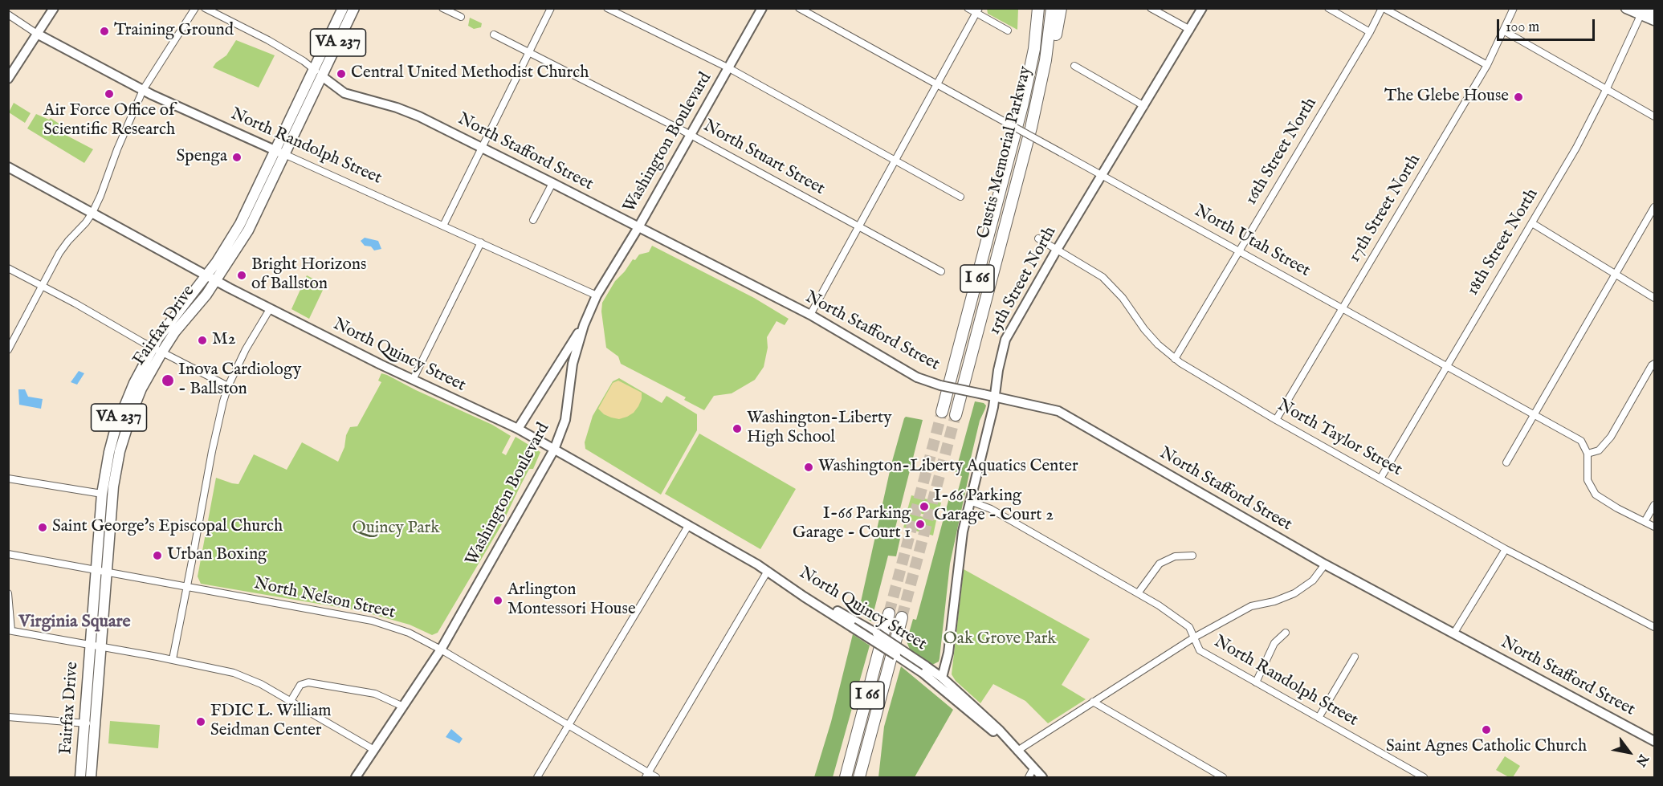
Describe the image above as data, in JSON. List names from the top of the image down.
{
  "streets": {
    "highway": ["Custis Memorial Parkway", "I 66"],
    "main road": ["VA 237", "Fairfax Drive"],
    "street": [
      "Washington Boulevard",
      "North Randolph Street",
      "16th Street North",
      "North Stafford Street",
      "North Stuart Street",
      "17th Street North",
      "North Utah Street",
      "18th Street North",
      "15th Street North",
      "North Quincy Street",
      "North Taylor Street",
      "North Nelson Street"
    ]
  },
  "crossings": [
    ["Washington Boulevard", "North Randolph Street"],
    ["Washington Boulevard", "North Stafford Street"],
    ["Washington Boulevard", "North Stuart Street"],
    ["Washington Boulevard", "North Quincy Street"],
    ["Washington Boulevard", "North Nelson Street"],
    ["North Randolph Street", "15th Street North"],
    ["North Randolph Street", "Fairfax Drive"],
    ["16th Street North", "North Utah Street"],
    ["16th Street North", "North Taylor Street"],
    ["North Stafford Street", "15th Street North"],
    ["North Stafford Street", "Fairfax Drive"],
    ["17th Street North", "North Utah Street"],
    ["17th Street North", "North Taylor Street"],
    ["North Utah Street", "18th Street North"],
    ["North Utah Street", "15th Street North"],
    ["18th Street North", "North Taylor Street"],
    ["15th Street North", "North Quincy Street"],
    ["15th Street North", "North Taylor Street"],
    ["Fairfax Drive", "North Quincy Street"],
    ["Fairfax Drive", "North Nelson Street"]
  ],
  "districts": ["Virginia Square"],
  "parks": ["Quincy Park", "Oak Grove Park"],
  "places": [
    "Training Ground",
    "Central United Methodist Church",
    "Air Force Office of Scientific Research",
    "The Glebe House",
    "Spenga",
    "Bright Horizons of Ballston",
    "M2",
    "Inova Cardiology - Ballston",
    "Washington-Liberty High School",
    "Washington-Liberty Aquatics Center",
    "I-66 Parking Garage - Court 2",
    "I-66 Parking Garage - Court 1",
    "Saint George's Episcopal Church",
    "Urban Boxing",
    "Arlington Montessori House",
    "FDIC L. William Seidman Center",
    "Saint Agnes Catholic Church"
  ],
  "scale_bar": "100 m",
  "north": "bottom right"
}
